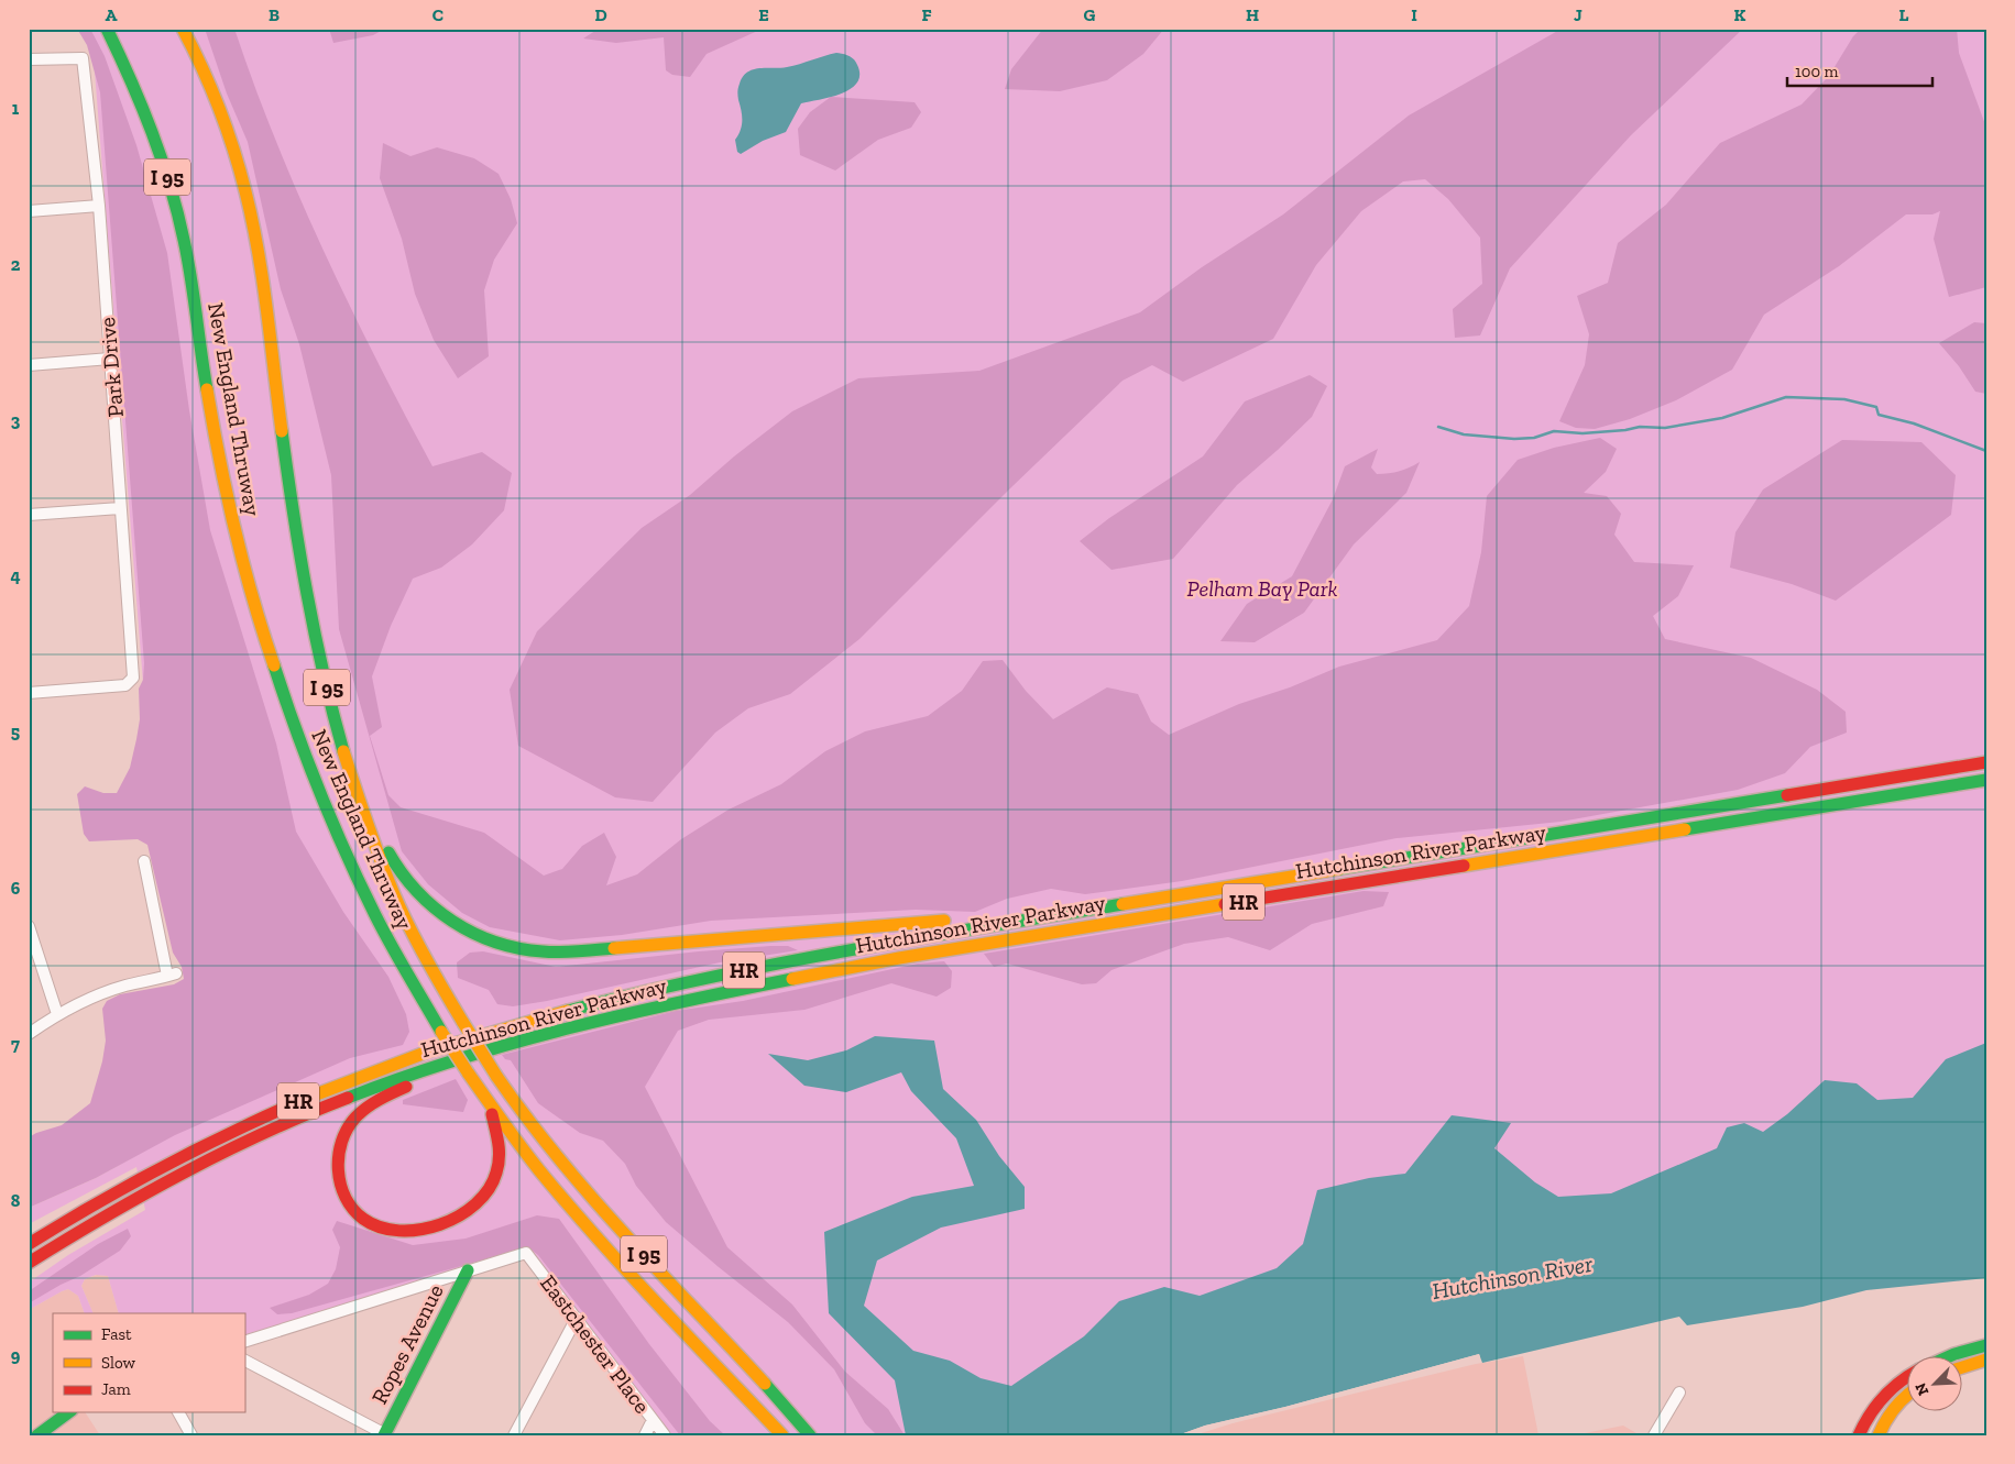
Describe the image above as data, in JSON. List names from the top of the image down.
{
  "streets": {
    "main road": [
      "I 95",
      "New England Thruway",
      "Hutchinson River Parkway",
      "HR",
      "Ropes Avenue"
    ],
    "street": ["Park Drive", "Eastchester Place"]
  },
  "crossings": [
    ["Ropes Avenue", "Eastchester Place"]
  ],
  "water": ["Hutchinson River"],
  "parks": ["Pelham Bay Park"],
  "legend": ["Fast", "Slow", "Jam"],
  "scale_bar": "100 m",
  "north": "bottom left",
  "grid": {
    "columns": [
      "A",
      "B",
      "C",
      "D",
      "E",
      "F",
      "G",
      "H",
      "I",
      "J",
      "K",
      "L"
    ],
    "rows": [
      "1",
      "2",
      "3",
      "4",
      "5",
      "6",
      "7",
      "8",
      "9"
    ]
  }
}
